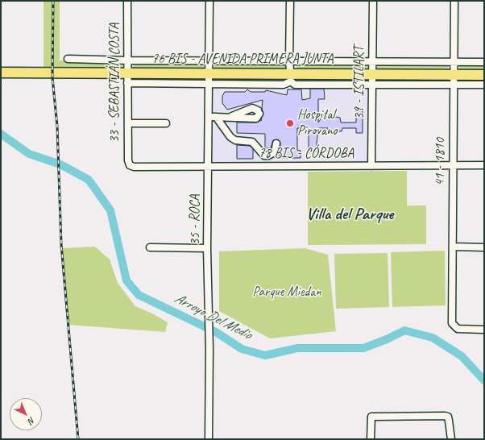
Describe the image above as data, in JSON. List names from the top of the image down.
{
  "streets": {
    "highway": ["76 BIS - AVENIDA PRIMERA JUNTA"],
    "street": [
      "33 - SEBASTIÁN COSTA",
      "39 - ISTILART",
      "78 BIS - CÓRDOBA",
      "41 - 1810",
      "35 - ROCA"
    ]
  },
  "crossings": [
    ["76 BIS - AVENIDA PRIMERA JUNTA", "33 - SEBASTIÁN COSTA"],
    ["76 BIS - AVENIDA PRIMERA JUNTA", "39 - ISTILART"],
    ["76 BIS - AVENIDA PRIMERA JUNTA", "41 - 1810"],
    ["76 BIS - AVENIDA PRIMERA JUNTA", "35 - ROCA"],
    ["33 - SEBASTIÁN COSTA", "78 BIS - CÓRDOBA"],
    ["39 - ISTILART", "78 BIS - CÓRDOBA"],
    ["78 BIS - CÓRDOBA", "41 - 1810"],
    ["78 BIS - CÓRDOBA", "35 - ROCA"]
  ],
  "districts": ["Villa del Parque"],
  "water": ["Arroyo Del Medio"],
  "parks": ["Parque Miedan"],
  "places": ["Hospital Pirovano"],
  "north": "bottom right"
}
